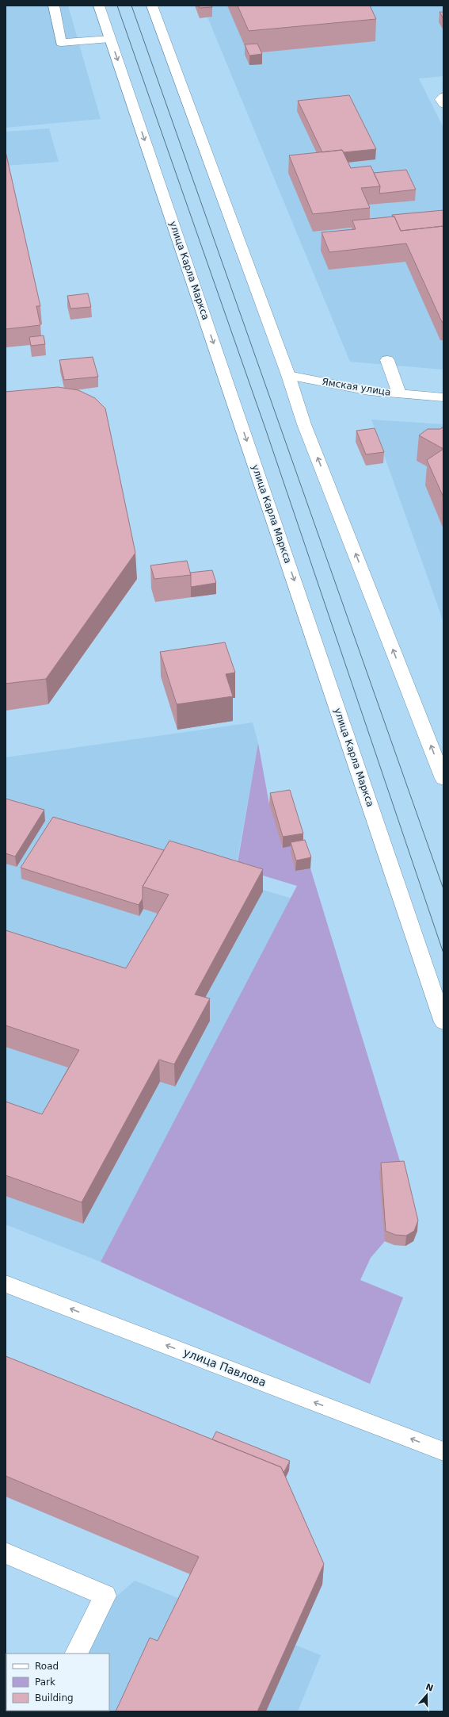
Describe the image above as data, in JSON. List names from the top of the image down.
{
  "streets": {
    "main road": ["улица Карла Маркса", "Ямская улица", "улица Павлова"]
  },
  "one_way": ["улица Павлова"],
  "legend": ["Road", "Park", "Building"],
  "north": "top"
}
